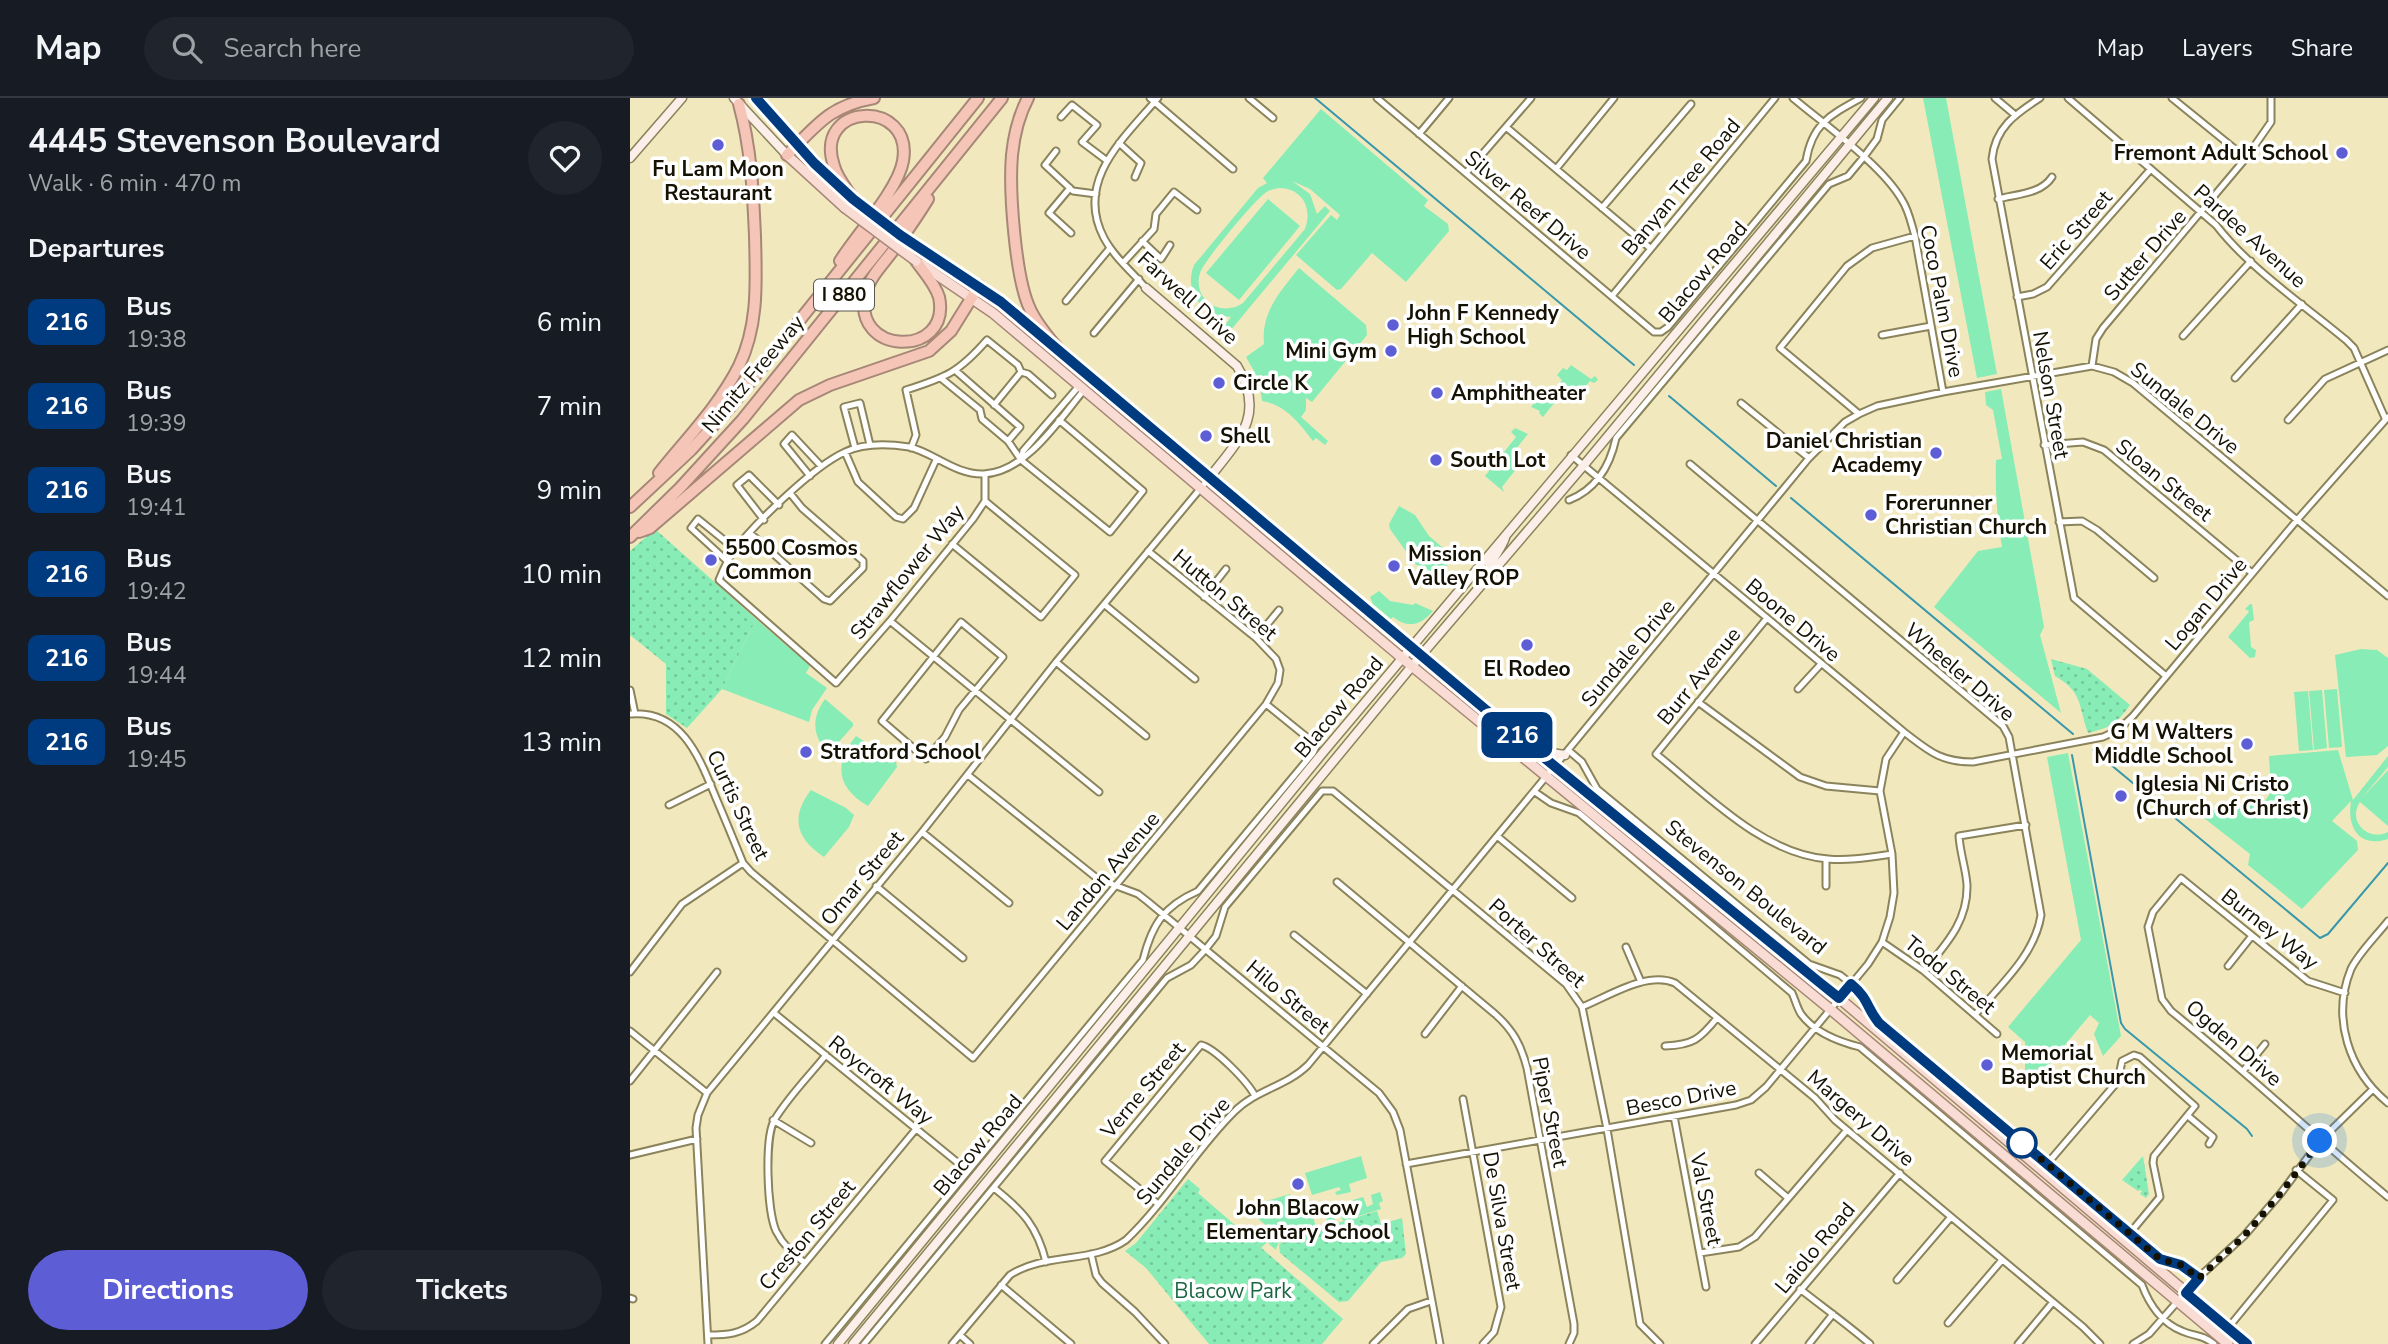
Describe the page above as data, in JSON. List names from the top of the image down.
{
  "streets": {
    "highway": ["I 880", "Nimitz Freeway"],
    "main road": ["Blacow Road", "Farwell Drive", "Stevenson Boulevard"],
    "street": [
      "Banyan Tree Road",
      "Silver Reef Drive",
      "Eric Street",
      "Pardee Avenue",
      "Sutter Drive",
      "Coco Palm Drive",
      "Nelson Street",
      "Sundale Drive",
      "Sloan Street",
      "Strawflower Way",
      "Hutton Street",
      "Logan Drive",
      "Boone Drive",
      "Wheeler Drive",
      "Burr Avenue",
      "Curtis Street",
      "Landon Avenue",
      "Omar Street",
      "Burney Way",
      "Porter Street",
      "Todd Street",
      "Hilo Street",
      "Ogden Drive",
      "Roycroft Way",
      "Verne Street",
      "Besco Drive",
      "Piper Street",
      "Margery Drive",
      "Val Street",
      "De Silva Street",
      "Creston Street",
      "Laiolo Road"
    ]
  },
  "crossings": [
    ["Banyan Tree Road", "Silver Reef Drive"],
    ["Silver Reef Drive", "Blacow Road"],
    ["Eric Street", "Pardee Avenue"],
    ["Eric Street", "Nelson Street"],
    ["Pardee Avenue", "Sutter Drive"],
    ["Pardee Avenue", "Logan Drive"],
    ["Sutter Drive", "Sundale Drive"],
    ["Blacow Road", "Coco Palm Drive"],
    ["Blacow Road", "Hutton Street"],
    ["Blacow Road", "Boone Drive"],
    ["Blacow Road", "Landon Avenue"],
    ["Blacow Road", "Stevenson Boulevard"],
    ["Blacow Road", "Porter Street"],
    ["Blacow Road", "Hilo Street"],
    ["Blacow Road", "Roycroft Way"],
    ["Farwell Drive", "Omar Street"],
    ["Farwell Drive", "Stevenson Boulevard"],
    ["Coco Palm Drive", "Sundale Drive"],
    ["Nelson Street", "Sundale Drive"],
    ["Nelson Street", "Sloan Street"],
    ["Nelson Street", "Logan Drive"],
    ["Sundale Drive", "Logan Drive"],
    ["Sundale Drive", "Boone Drive"],
    ["Sundale Drive", "Wheeler Drive"],
    ["Sundale Drive", "Stevenson Boulevard"],
    ["Sundale Drive", "Porter Street"],
    ["Sundale Drive", "Hilo Street"],
    ["Sundale Drive", "Verne Street"],
    ["Sundale Drive", "Piper Street"],
    ["Sloan Street", "Logan Drive"],
    ["Hutton Street", "Landon Avenue"],
    ["Hutton Street", "Omar Street"],
    ["Logan Drive", "Boone Drive"],
    ["Logan Drive", "Wheeler Drive"],
    ["Boone Drive", "Wheeler Drive"],
    ["Boone Drive", "Burr Avenue"],
    ["Boone Drive", "Besco Drive"],
    ["Wheeler Drive", "Todd Street"],
    ["Curtis Street", "Landon Avenue"],
    ["Curtis Street", "Omar Street"],
    ["Landon Avenue", "Hilo Street"],
    ["Omar Street", "Stevenson Boulevard"],
    ["Omar Street", "Hilo Street"],
    ["Omar Street", "Roycroft Way"],
    ["Omar Street", "Creston Street"],
    ["Stevenson Boulevard", "Besco Drive"],
    ["Burney Way", "Ogden Drive"],
    ["Porter Street", "Besco Drive"],
    ["Porter Street", "Margery Drive"],
    ["Todd Street", "Besco Drive"],
    ["Hilo Street", "Besco Drive"],
    ["Roycroft Way", "Creston Street"],
    ["Besco Drive", "Piper Street"],
    ["Besco Drive", "Margery Drive"],
    ["Besco Drive", "Val Street"],
    ["Besco Drive", "De Silva Street"],
    ["Margery Drive", "Laiolo Road"]
  ],
  "parks": ["Blacow Park"],
  "places": [
    "Fu Lam Moon Restaurant",
    "Fremont Adult School",
    "John F Kennedy High School",
    "Mini Gym",
    "Circle K",
    "Amphitheater",
    "Shell",
    "Daniel Christian Academy",
    "South Lot",
    "Forerunner Christian Church",
    "5500 Cosmos Common",
    "Mission Valley ROP",
    "El Rodeo",
    "G M Walters Middle School",
    "Stratford School",
    "Iglesia Ni Cristo (Church of Christ)",
    "Memorial Baptist Church",
    "John Blacow Elementary School"
  ],
  "lines": ["bus line 216"],
  "page": {
    "header": "Map",
    "search": "Search here",
    "nav": ["Map", "Layers", "Share"],
    "heading": [
      ["4445 Stevenson Boulevard", "Walk · 6 min · 470 m"],
      "Departures"
    ],
    "on_map": "216",
    "list": [
      {
        "mark": "216",
        "name": "Bus",
        "note": "19:38",
        "value": "6 min"
      },
      {
        "mark": "216",
        "name": "Bus",
        "note": "19:39",
        "value": "7 min"
      },
      {
        "mark": "216",
        "name": "Bus",
        "note": "19:41",
        "value": "9 min"
      },
      {
        "mark": "216",
        "name": "Bus",
        "note": "19:42",
        "value": "10 min"
      },
      {
        "mark": "216",
        "name": "Bus",
        "note": "19:44",
        "value": "12 min"
      },
      {
        "mark": "216",
        "name": "Bus",
        "note": "19:45",
        "value": "13 min"
      }
    ],
    "buttons": ["Directions", "Tickets"]
  }
}
